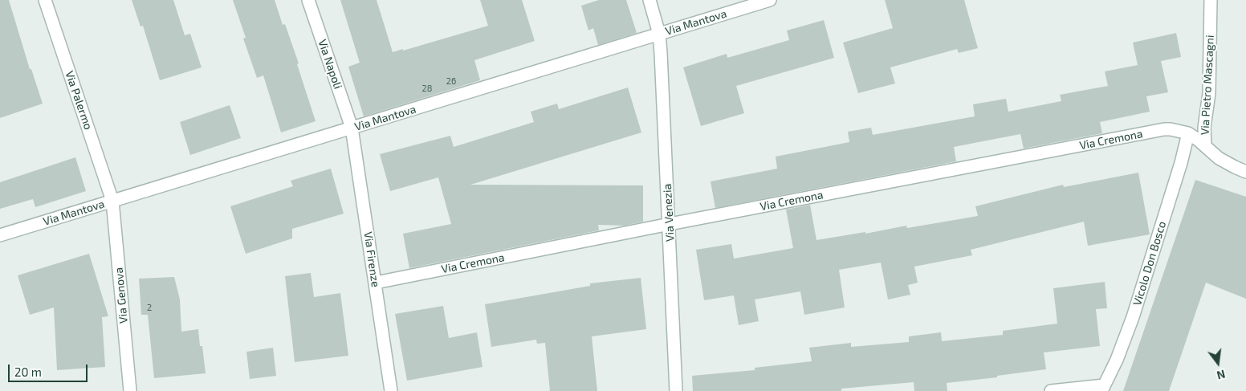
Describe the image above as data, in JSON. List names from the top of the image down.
{
  "streets": {
    "street": [
      "Via Mantova",
      "Via Napoli",
      "Via Pietro Mascagni",
      "Via Palermo",
      "Via Cremona",
      "Via Venezia",
      "Via Firenze",
      "Vicolo Don Bosco",
      "Via Genova"
    ]
  },
  "crossings": [
    ["Via Mantova", "Via Napoli"],
    ["Via Mantova", "Via Palermo"],
    ["Via Mantova", "Via Venezia"],
    ["Via Mantova", "Via Firenze"],
    ["Via Mantova", "Via Genova"],
    ["Via Napoli", "Via Firenze"],
    ["Via Pietro Mascagni", "Via Cremona"],
    ["Via Palermo", "Via Genova"],
    ["Via Cremona", "Via Venezia"],
    ["Via Cremona", "Via Firenze"],
    ["Via Cremona", "Vicolo Don Bosco"]
  ],
  "house_numbers": ["26", "28", "2"],
  "scale_bar": "20 m",
  "north": "bottom"
}
